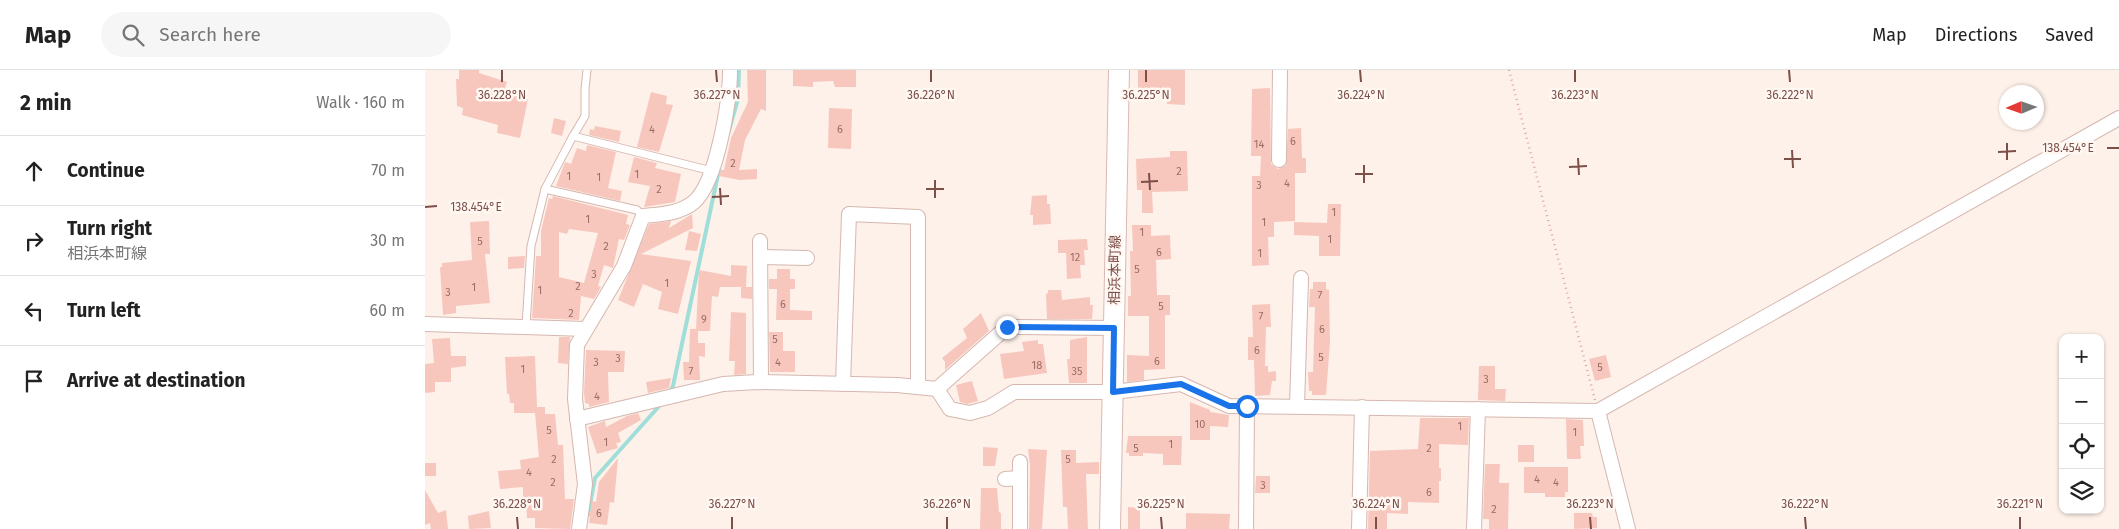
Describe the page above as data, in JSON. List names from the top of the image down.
{
  "streets": {
    "main road": ["相浜本町線"]
  },
  "house_numbers": [
    "4",
    "6",
    "6",
    "14",
    "2",
    "2",
    "1",
    "1",
    "1",
    "4",
    "3",
    "2",
    "1",
    "1",
    "1",
    "1",
    "1",
    "5",
    "2",
    "6",
    "1",
    "12",
    "5",
    "3",
    "1",
    "2",
    "1",
    "1",
    "3",
    "7",
    "6",
    "5",
    "2",
    "7",
    "9",
    "6",
    "5",
    "6",
    "5",
    "3",
    "6",
    "3",
    "4",
    "18",
    "5",
    "1",
    "7",
    "35",
    "3",
    "4",
    "10",
    "1",
    "5",
    "1",
    "1",
    "1",
    "5",
    "2",
    "2",
    "5",
    "4",
    "4",
    "2",
    "4",
    "3",
    "6",
    "2",
    "6"
  ],
  "north": "left",
  "page": {
    "header": "Map",
    "search": "Search here",
    "nav": ["Map", "Directions", "Saved"],
    "heading": ["2 min", "Walk · 160 m"],
    "list": [
      ["Continue", "70 m"],
      ["Turn right", "相浜本町線", "30 m"],
      ["Turn left", "60 m"],
      "Arrive at destination"
    ],
    "map_buttons": ["+", "−"]
  },
  "coordinates": [
    "36.228°N",
    "36.227°N",
    "36.226°N",
    "36.225°N",
    "36.224°N",
    "36.223°N",
    "36.222°N",
    "138.454°E",
    "36.221°N"
  ]
}
